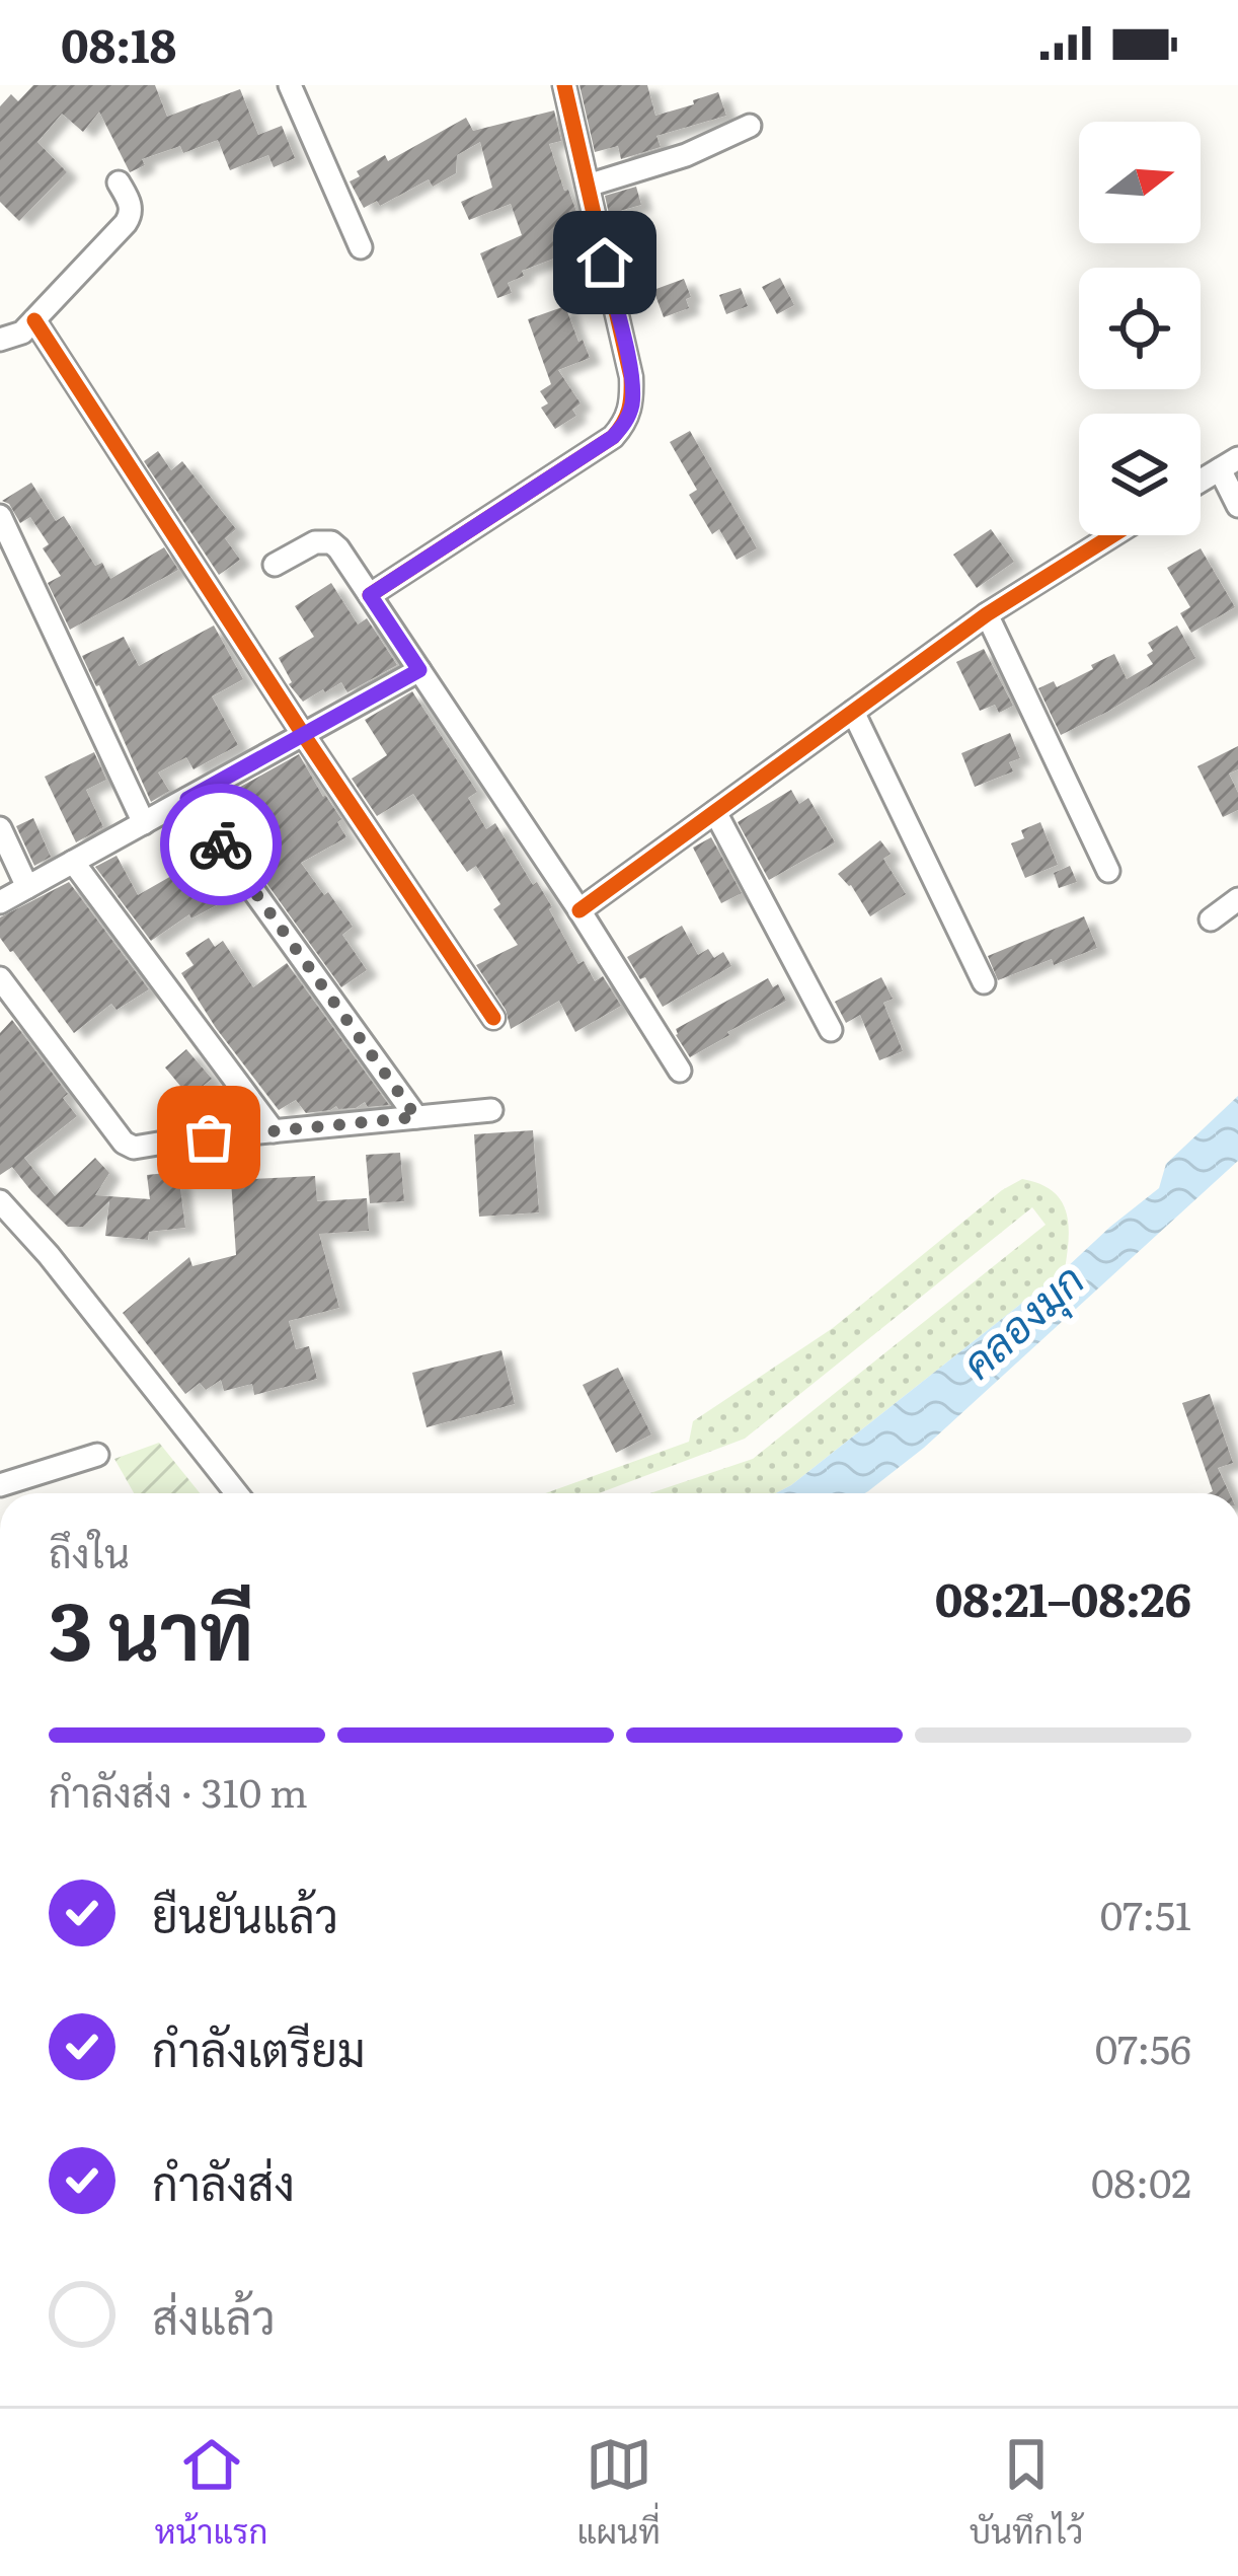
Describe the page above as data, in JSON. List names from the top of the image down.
{
  "water": ["คลองมุก"],
  "north": "right",
  "page": {
    "status": "08:18",
    "heading": ["3 นาที", "ถึงใน", "08:21–08:26"],
    "bar": "กำลังส่ง · 310 m",
    "list": [
      ["ยืนยันแล้ว", "07:51"],
      ["กำลังเตรียม", "07:56"],
      ["กำลังส่ง", "08:02"],
      "ส่งแล้ว"
    ],
    "tabs": ["หน้าแรก", "แผนที่", "บันทึกไว้"]
  }
}
